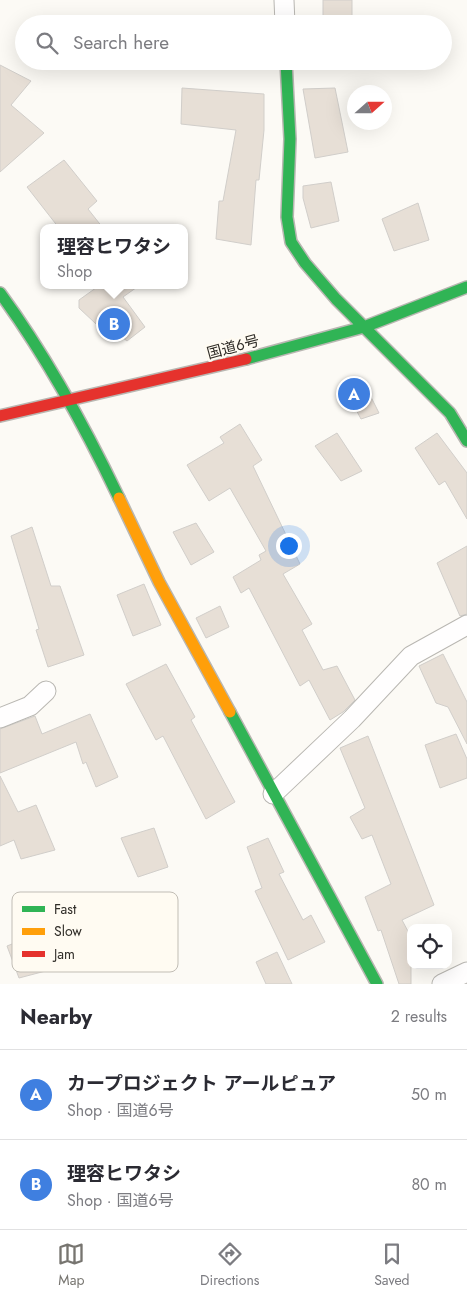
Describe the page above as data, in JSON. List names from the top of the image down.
{
  "streets": {
    "main road": ["国道6号"]
  },
  "legend": ["Fast", "Slow", "Jam"],
  "north": "right",
  "page": {
    "search": "Search here",
    "popup": ["理容ヒワタシ", "Shop"],
    "pins": ["B", "A"],
    "heading": ["Nearby", "2 results"],
    "list": [
      {
        "mark": "A",
        "name": "カープロジェクト アールピュア",
        "note": "Shop · 国道6号",
        "value": "50 m"
      },
      {
        "mark": "B",
        "name": "理容ヒワタシ",
        "note": "Shop · 国道6号",
        "value": "80 m"
      }
    ],
    "nav": ["Map", "Directions", "Saved"]
  }
}
